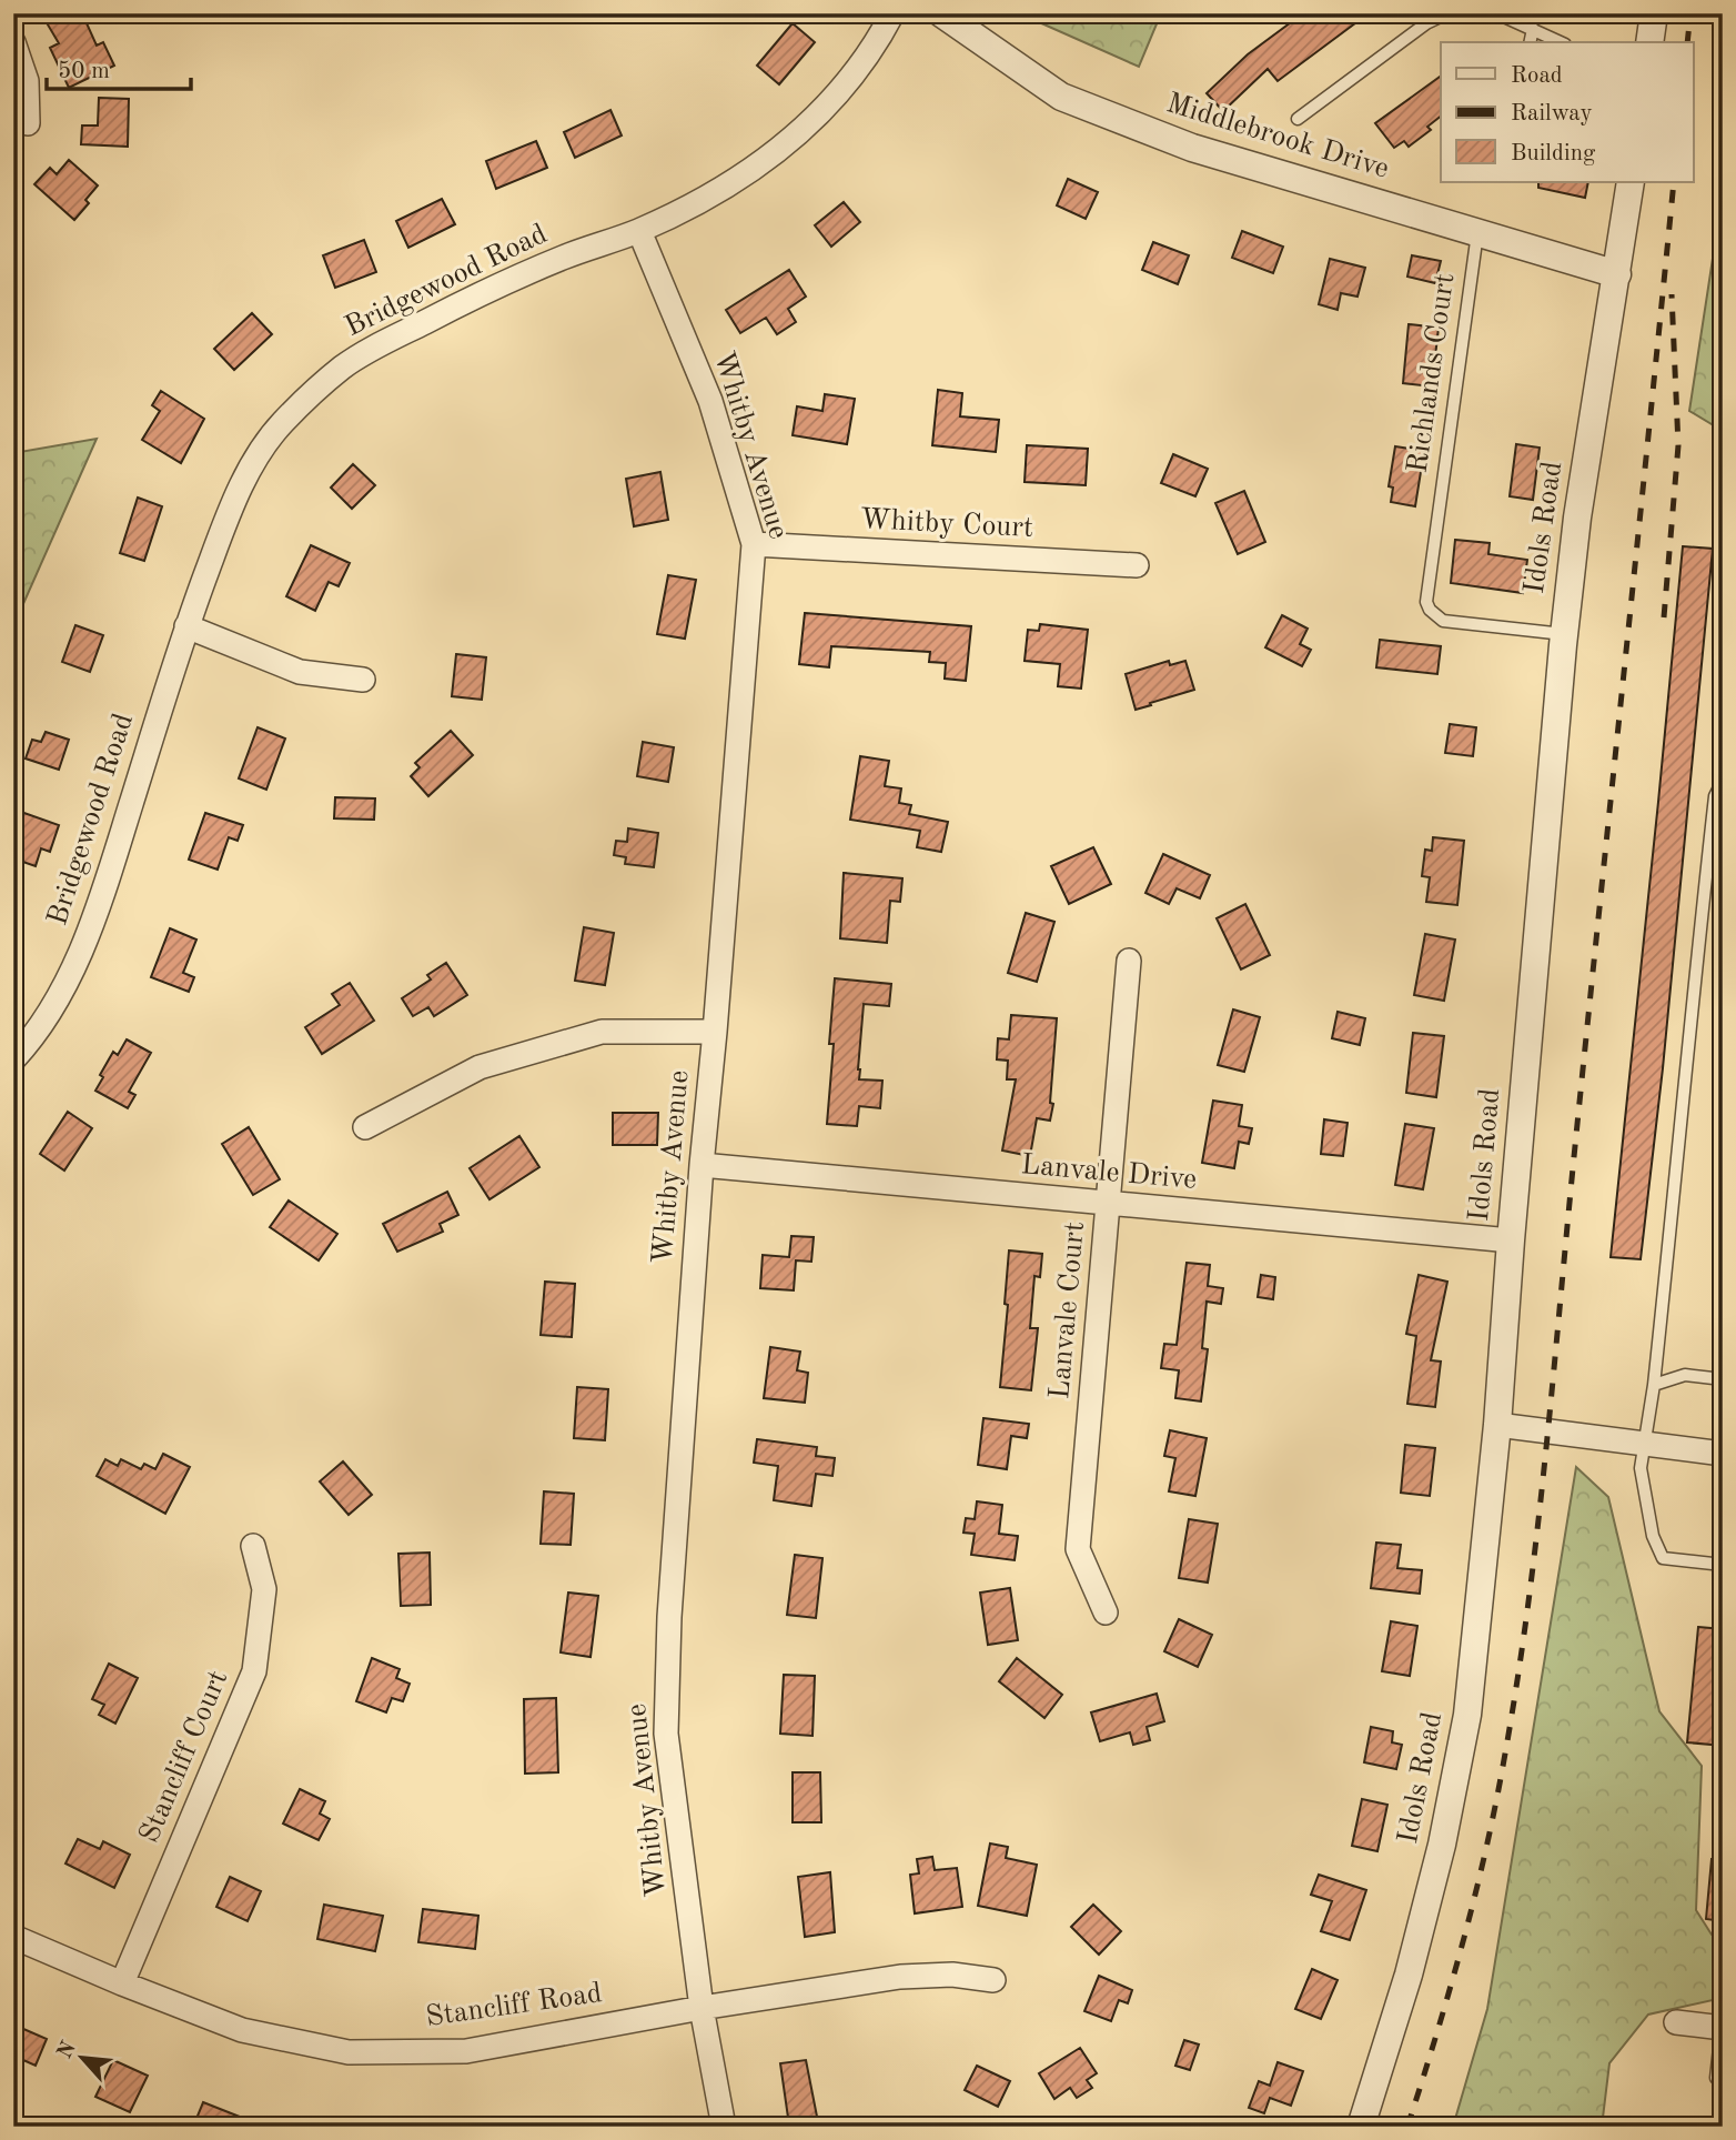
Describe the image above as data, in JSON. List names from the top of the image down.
{
  "streets": {
    "street": [
      "Middlebrook Drive",
      "Bridgewood Road",
      "Whitby Avenue",
      "Whitby Court",
      "Idols Road",
      "Lanvale Drive",
      "Lanvale Court",
      "Stancliff Court",
      "Stancliff Road"
    ],
    "lane": ["Richlands Court"]
  },
  "crossings": [
    ["Middlebrook Drive", "Richlands Court"],
    ["Middlebrook Drive", "Idols Road"],
    ["Bridgewood Road", "Whitby Avenue"],
    ["Richlands Court", "Idols Road"],
    ["Whitby Avenue", "Whitby Court"],
    ["Whitby Avenue", "Lanvale Drive"],
    ["Whitby Avenue", "Stancliff Road"],
    ["Idols Road", "Lanvale Drive"],
    ["Lanvale Drive", "Lanvale Court"],
    ["Stancliff Court", "Stancliff Road"]
  ],
  "legend": ["Road", "Railway", "Building"],
  "scale_bar": "50 m",
  "north": "top left"
}
